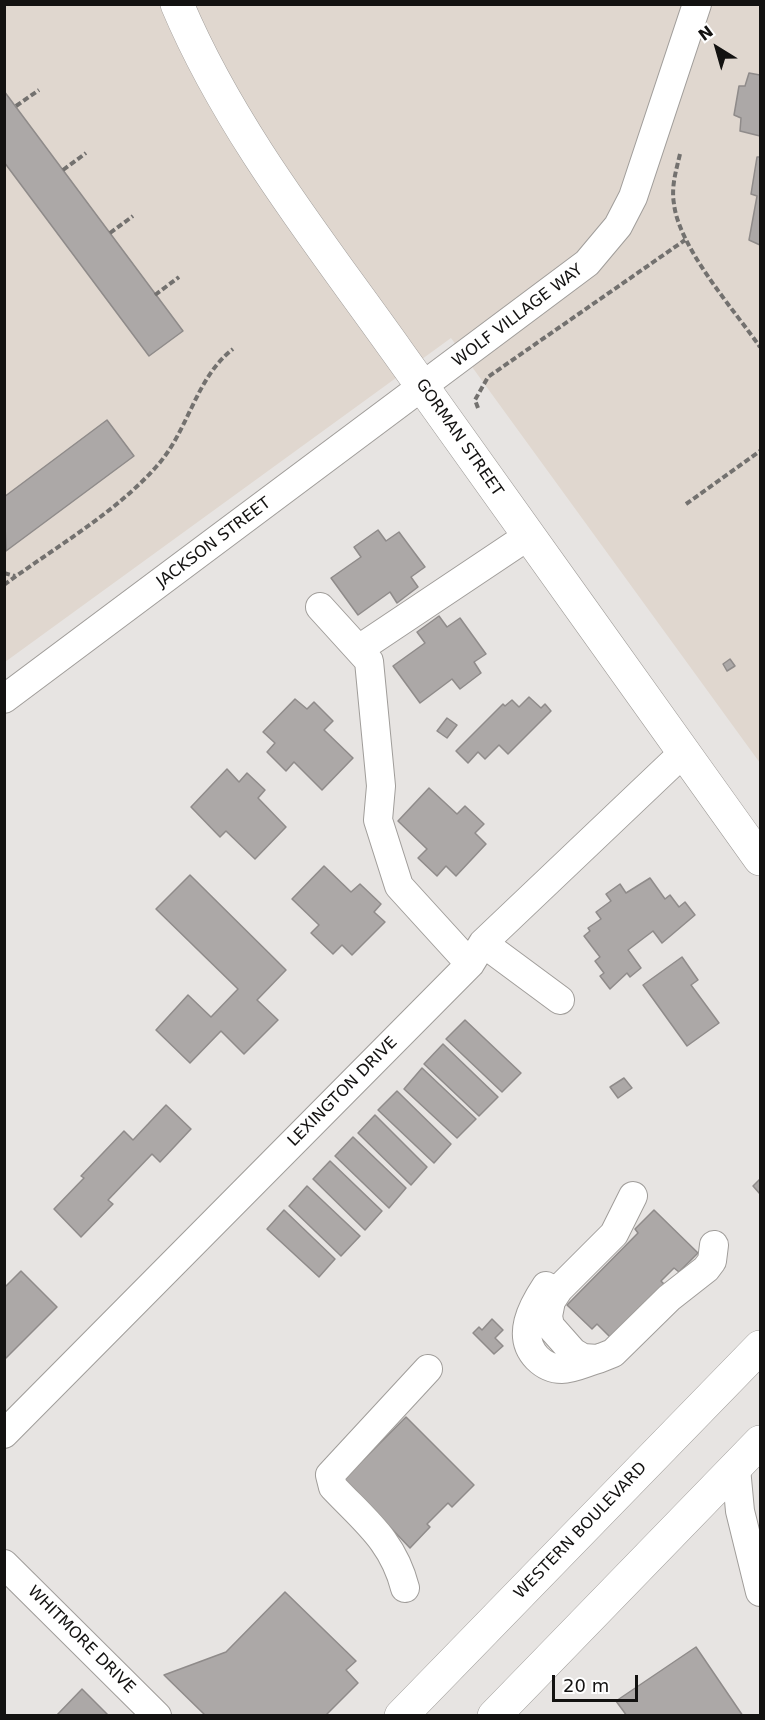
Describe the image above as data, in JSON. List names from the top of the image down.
{
  "streets": {
    "main road": ["GORMAN STREET", "WESTERN BOULEVARD"],
    "street": [
      "WOLF VILLAGE WAY",
      "JACKSON STREET",
      "LEXINGTON DRIVE",
      "WHITMORE DRIVE"
    ]
  },
  "crossings": [
    ["WOLF VILLAGE WAY", "GORMAN STREET"],
    ["WOLF VILLAGE WAY", "JACKSON STREET"],
    ["GORMAN STREET", "JACKSON STREET"],
    ["GORMAN STREET", "LEXINGTON DRIVE"]
  ],
  "scale_bar": "20 m",
  "north": "top left"
}
